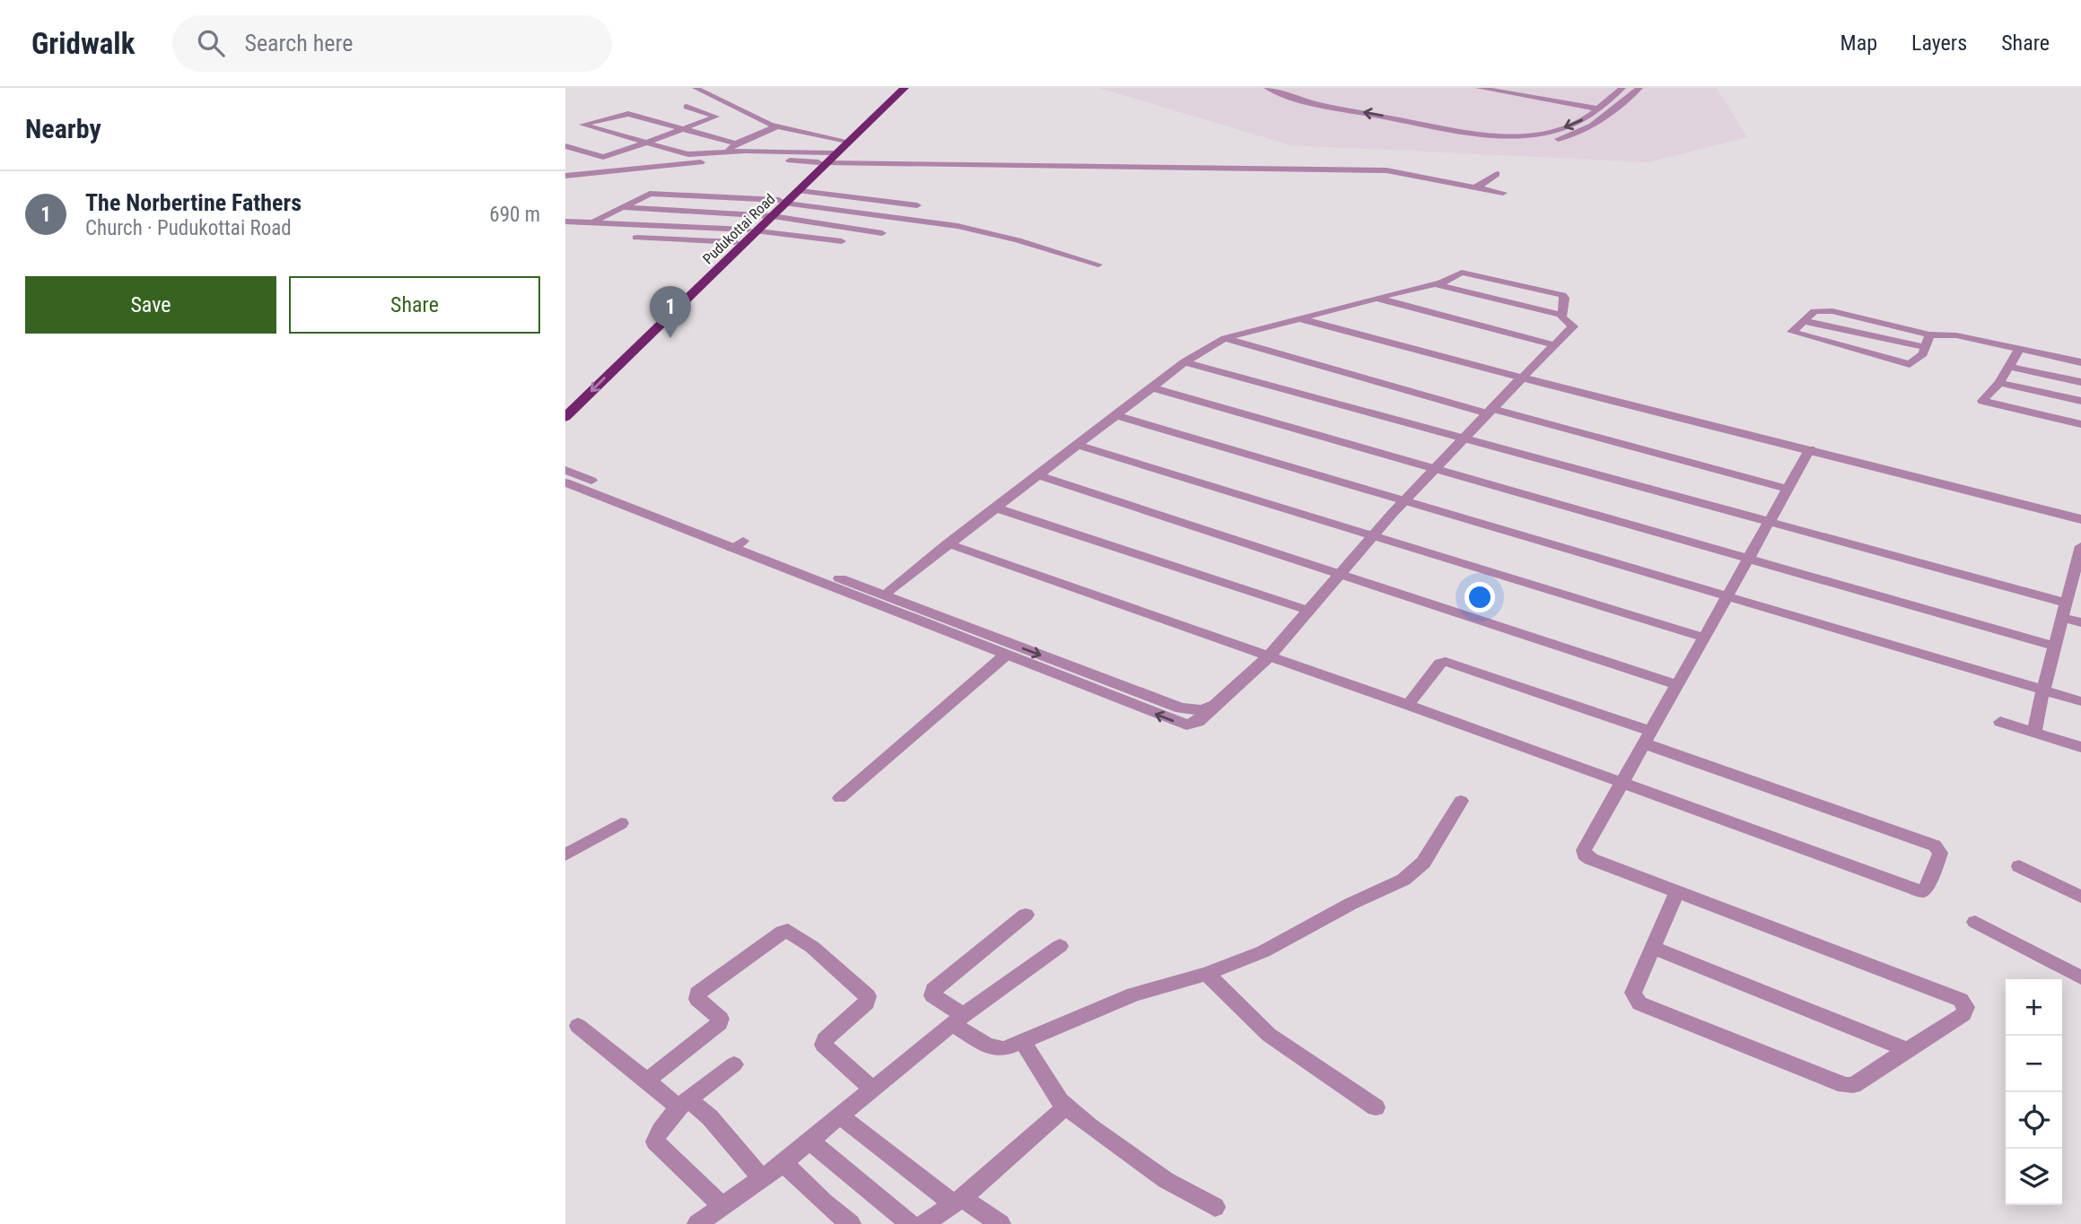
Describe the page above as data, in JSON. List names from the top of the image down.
{
  "streets": {
    "highway": ["Pudukottai Road"]
  },
  "page": {
    "header": "Gridwalk",
    "search": "Search here",
    "nav": ["Map", "Layers", "Share"],
    "heading": "Nearby",
    "list": [
      {
        "mark": "1",
        "name": "The Norbertine Fathers",
        "note": "Church · Pudukottai Road",
        "value": "690 m"
      }
    ],
    "buttons": ["Save", "Share"],
    "pins": "1",
    "map_buttons": ["+", "−"]
  }
}
